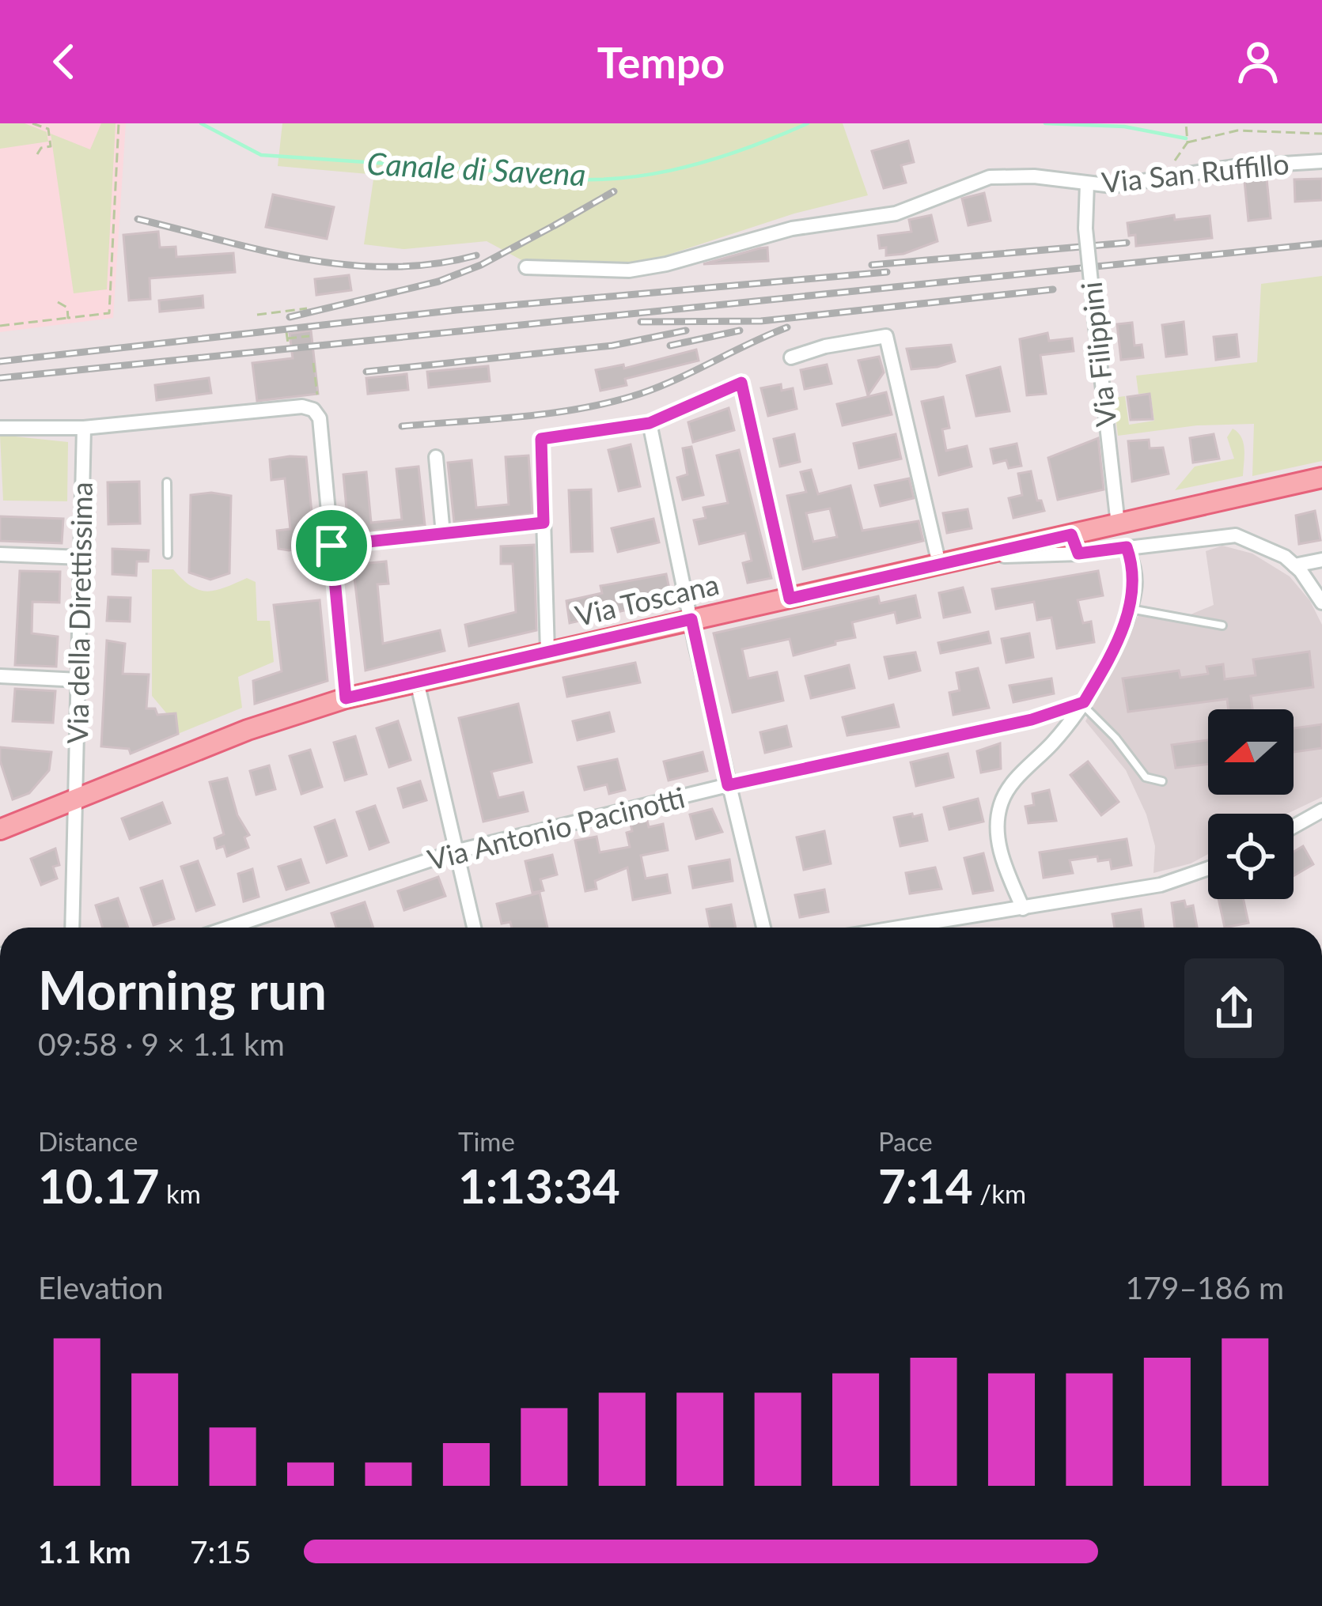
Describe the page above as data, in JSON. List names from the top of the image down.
{
  "streets": {
    "main road": ["Via Toscana"],
    "street": [
      "Via San Ruffillo",
      "Via Filippini",
      "Via della Direttissima",
      "Via Antonio Pacinotti"
    ]
  },
  "crossings": [
    ["Via San Ruffillo", "Via Filippini"],
    ["Via Filippini", "Via Toscana"],
    ["Via Toscana", "Via della Direttissima"]
  ],
  "water": ["Canale di Savena"],
  "north": "left",
  "page": {
    "header": "Tempo",
    "heading": ["Morning run", "09:58 · 9 × 1.1 km"],
    "stats": [
      ["Distance", "10.17 km"],
      ["Time", "1:13:34"],
      ["Pace", "7:14 /km"]
    ],
    "chart": ["Elevation", "179–186 m"],
    "list": [
      {
        "name": "1.1 km",
        "note": "7:15"
      }
    ]
  }
}
